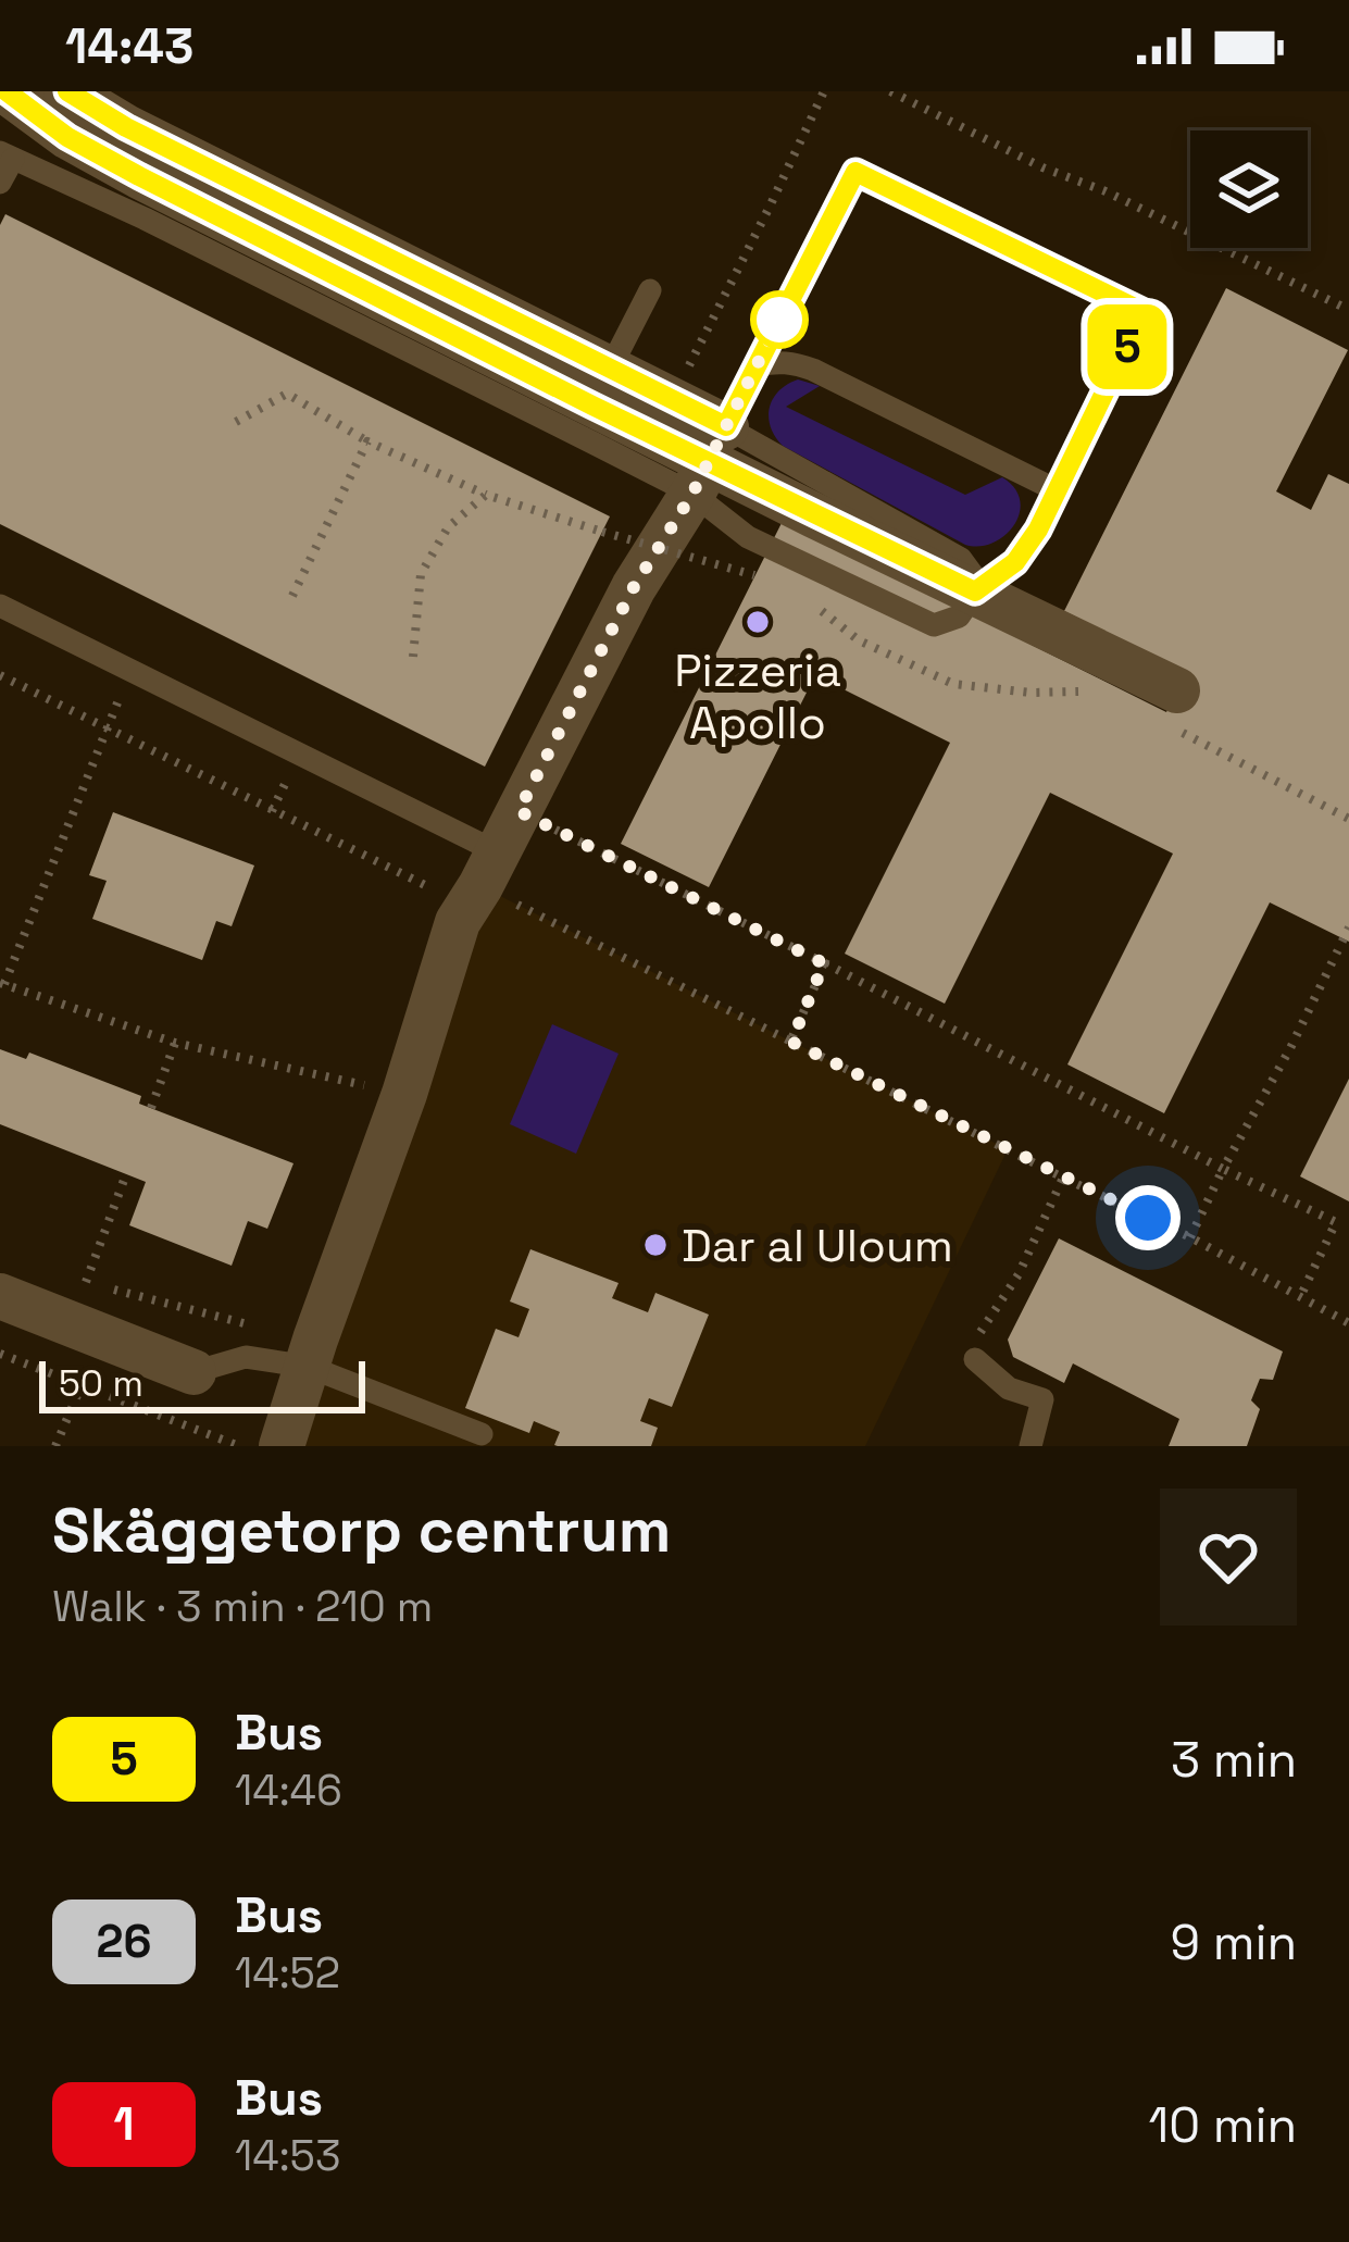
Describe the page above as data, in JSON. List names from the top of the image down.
{
  "places": ["Pizzeria Apollo", "Dar al Uloum"],
  "lines": ["bus line 5"],
  "scale_bar": "50 m",
  "page": {
    "status": "14:43",
    "on_map": "5",
    "scale": "50 m",
    "heading": ["Skäggetorp centrum", "Walk · 3 min · 210 m"],
    "list": [
      {
        "mark": "5",
        "name": "Bus",
        "note": "14:46",
        "value": "3 min"
      },
      {
        "mark": "26",
        "name": "Bus",
        "note": "14:52",
        "value": "9 min"
      },
      {
        "mark": "1",
        "name": "Bus",
        "note": "14:53",
        "value": "10 min"
      }
    ]
  }
}
